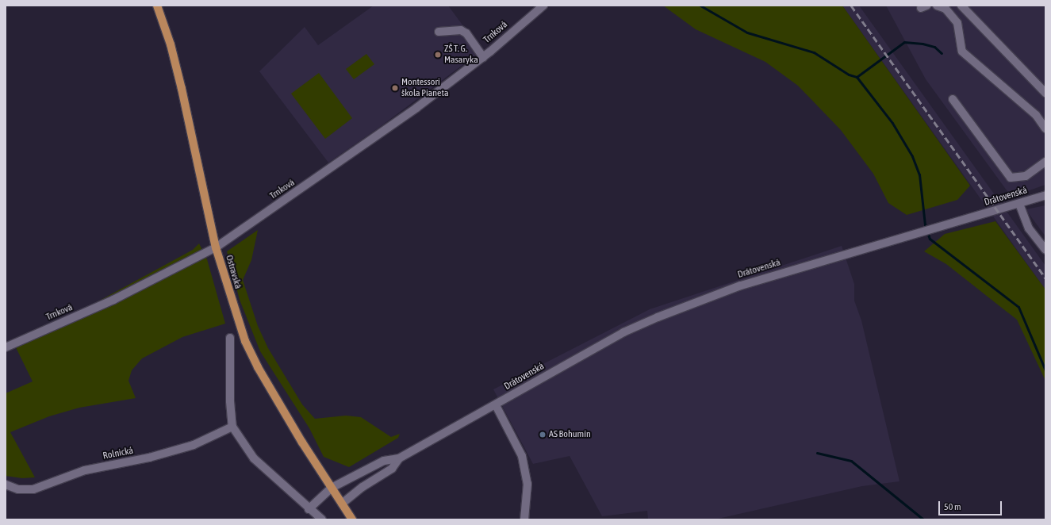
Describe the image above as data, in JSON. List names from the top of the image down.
{
  "streets": {
    "main road": ["Ostravská"],
    "street": ["Trnková", "Drátovenská", "Rolnická"]
  },
  "crossings": [
    ["Trnková", "Ostravská"],
    ["Drátovenská", "Ostravská"]
  ],
  "places": ["ZŠ T. G. Masaryka", "Montessori škola Pianeta", "AS Bohumín"],
  "scale_bar": "50 m"
}
